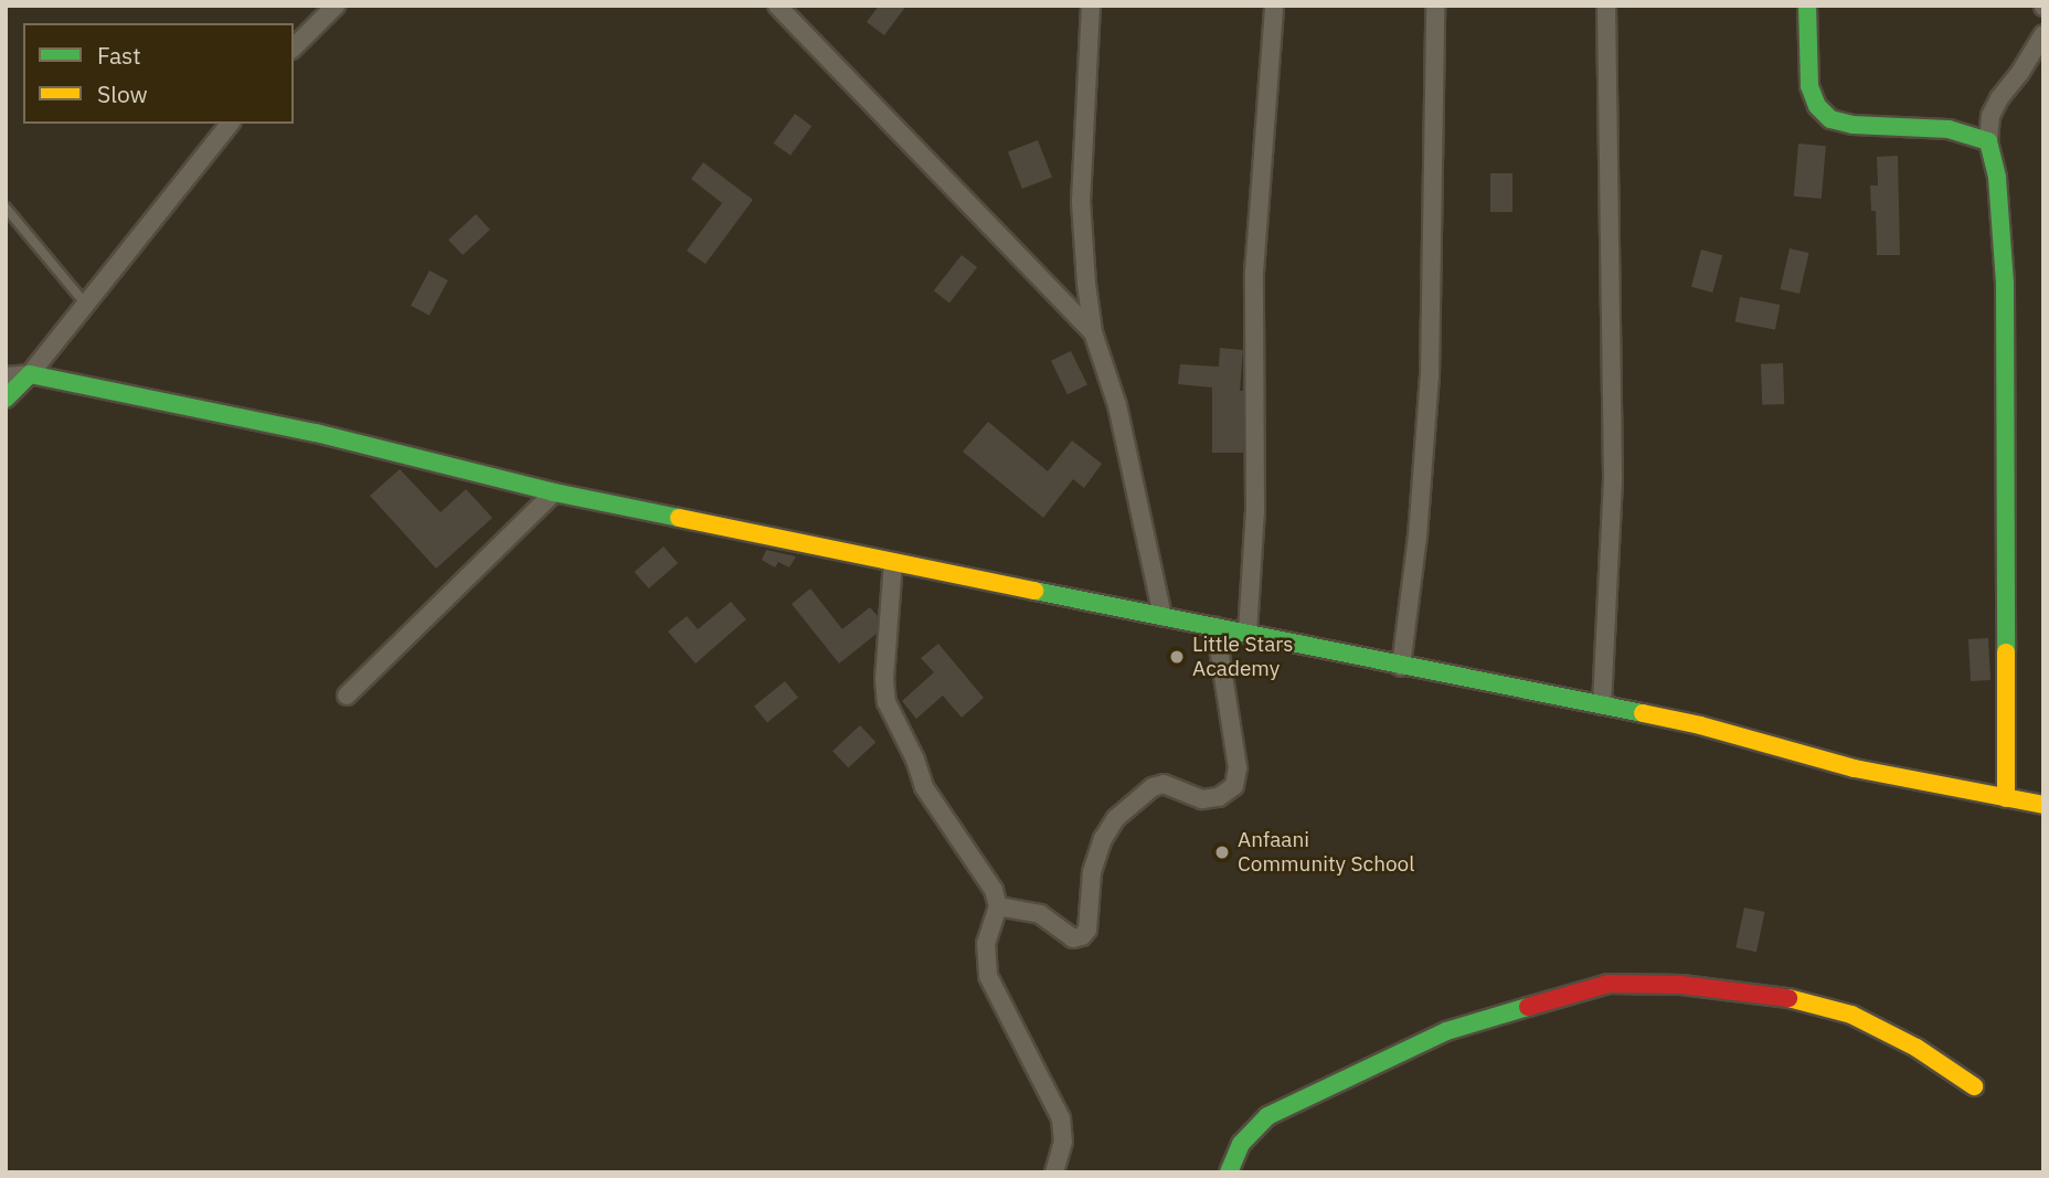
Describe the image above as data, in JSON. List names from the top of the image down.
{
  "places": ["Little Stars Academy", "Anfaani Community School"],
  "legend": ["Fast", "Slow"]
}
